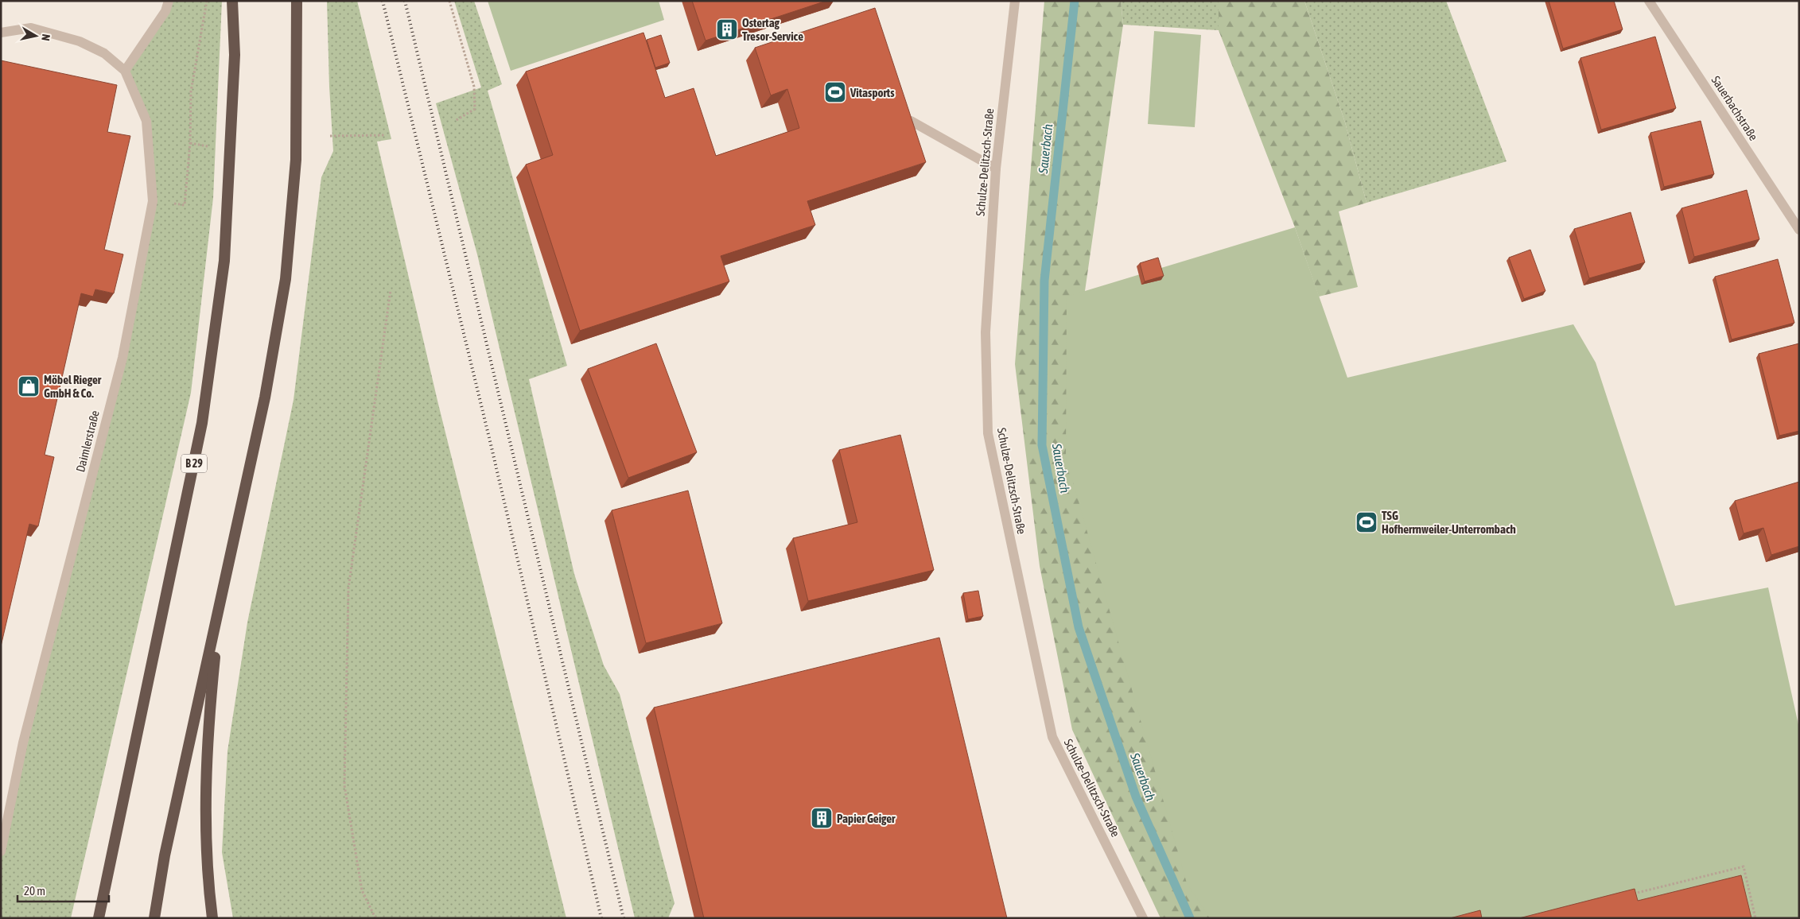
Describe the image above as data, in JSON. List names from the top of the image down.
{
  "streets": {
    "highway": ["B 29"],
    "street": ["Sauerbachstraße", "Schulze-Delitzsch-Straße", "Daimlerstraße"]
  },
  "water": ["Sauerbach"],
  "places": {
    "building": ["Ostertag Tresor-Service", "Papier Geiger"],
    "sports": ["Vitasports", "TSG Hofherrnweiler-Unterrombach"],
    "shop": ["Möbel Rieger GmbH & Co."]
  },
  "scale_bar": "20 m",
  "north": "right"
}
